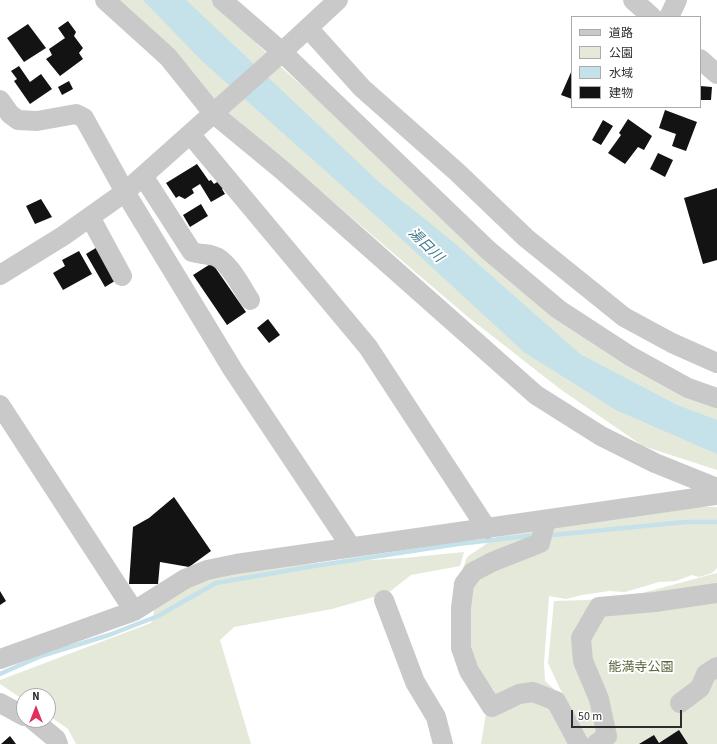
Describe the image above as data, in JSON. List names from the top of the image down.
{
  "water": ["湯日川"],
  "parks": ["能満寺公園"],
  "legend": [
    "道路",
    "公園",
    "水域",
    "建物"
  ],
  "scale_bar": "50 m",
  "north": "top"
}
